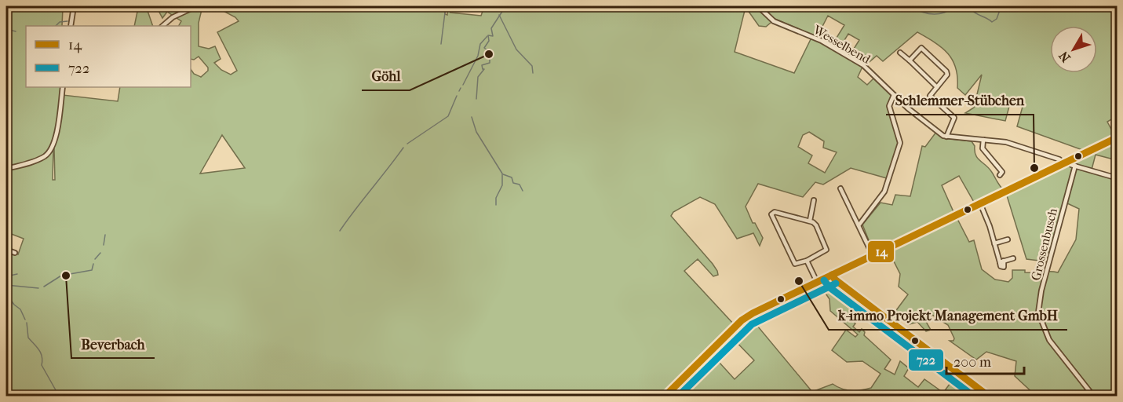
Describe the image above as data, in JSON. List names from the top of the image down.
{
  "streets": {
    "street": ["Wesselbend", "Grossenbusch"]
  },
  "crossings": [
    ["Wesselbend", "Grossenbusch"]
  ],
  "places": [
    "Göhl",
    "Schlemmer-Stübchen",
    "Beverbach",
    "k-immo Projekt Management GmbH"
  ],
  "lines": ["transit line 14", "transit line 722"],
  "legend": ["14", "722"],
  "scale_bar": "200 m",
  "north": "bottom left"
}
